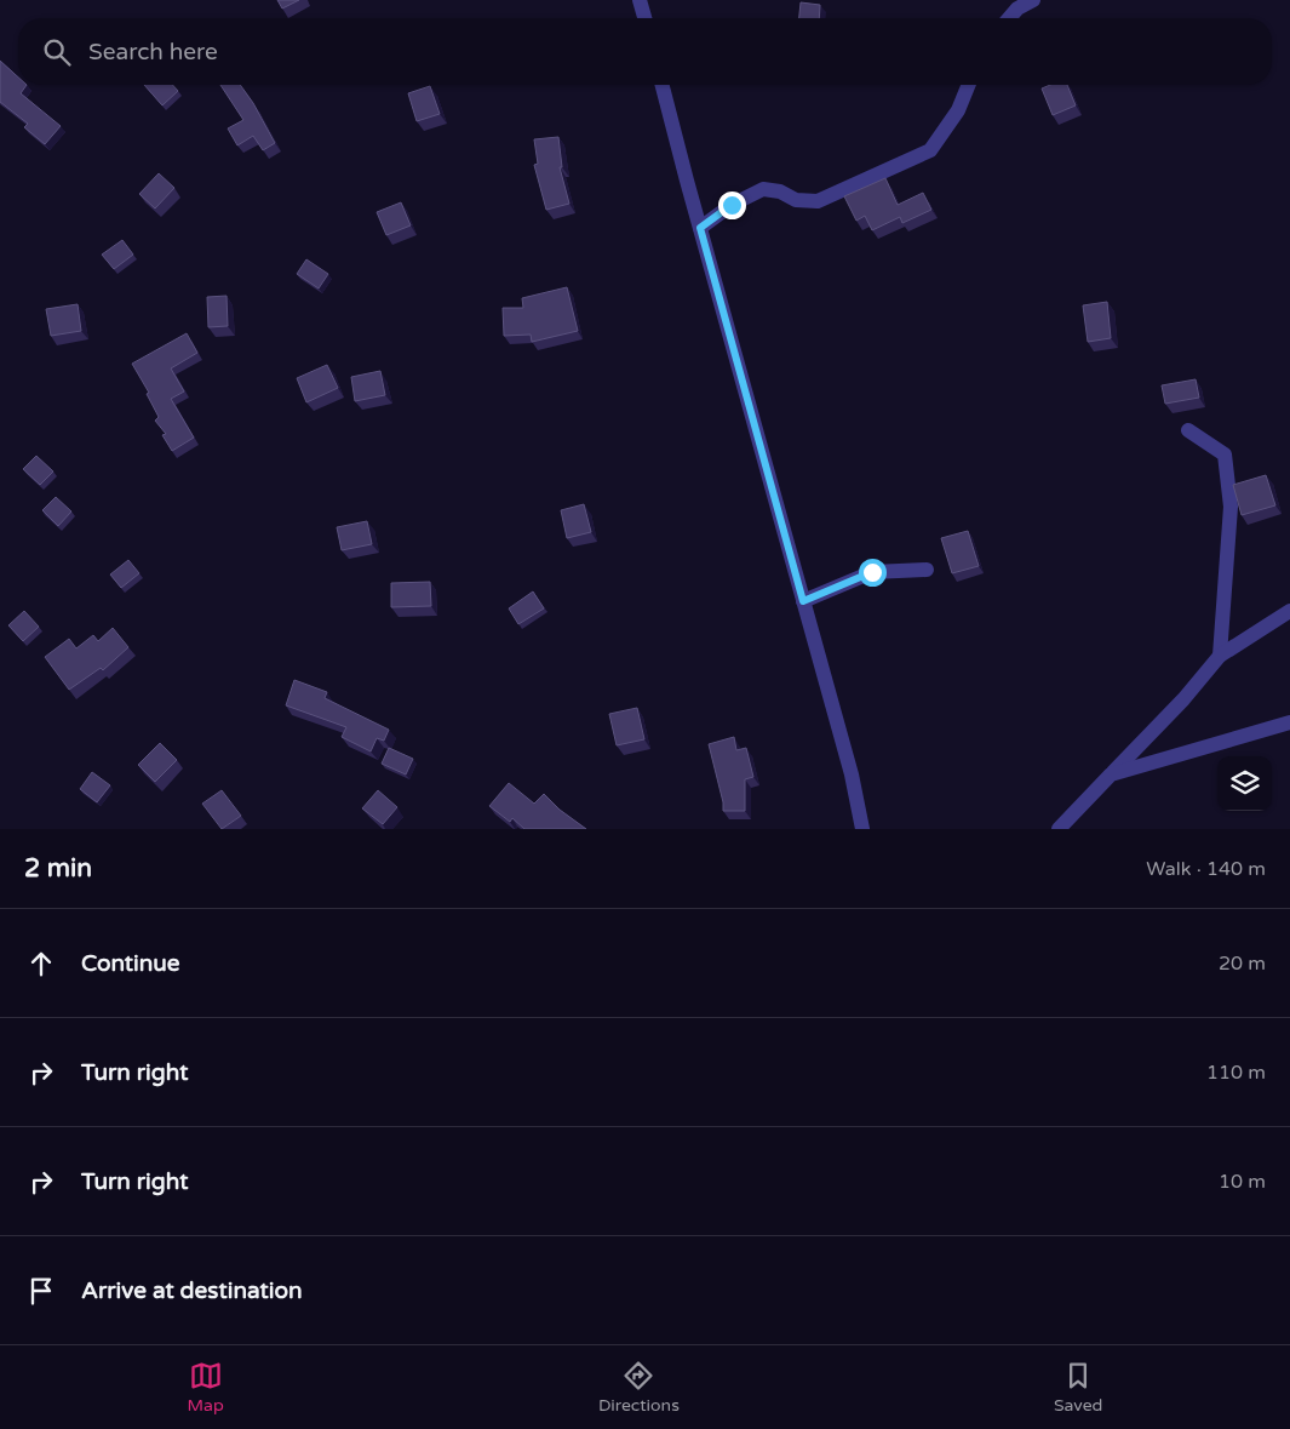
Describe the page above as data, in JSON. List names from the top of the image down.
{
  "page": {
    "search": "Search here",
    "heading": ["2 min", "Walk · 140 m"],
    "list": [
      ["Continue", "20 m"],
      ["Turn right", "110 m"],
      ["Turn right", "10 m"],
      "Arrive at destination"
    ],
    "nav": ["Map", "Directions", "Saved"]
  }
}
